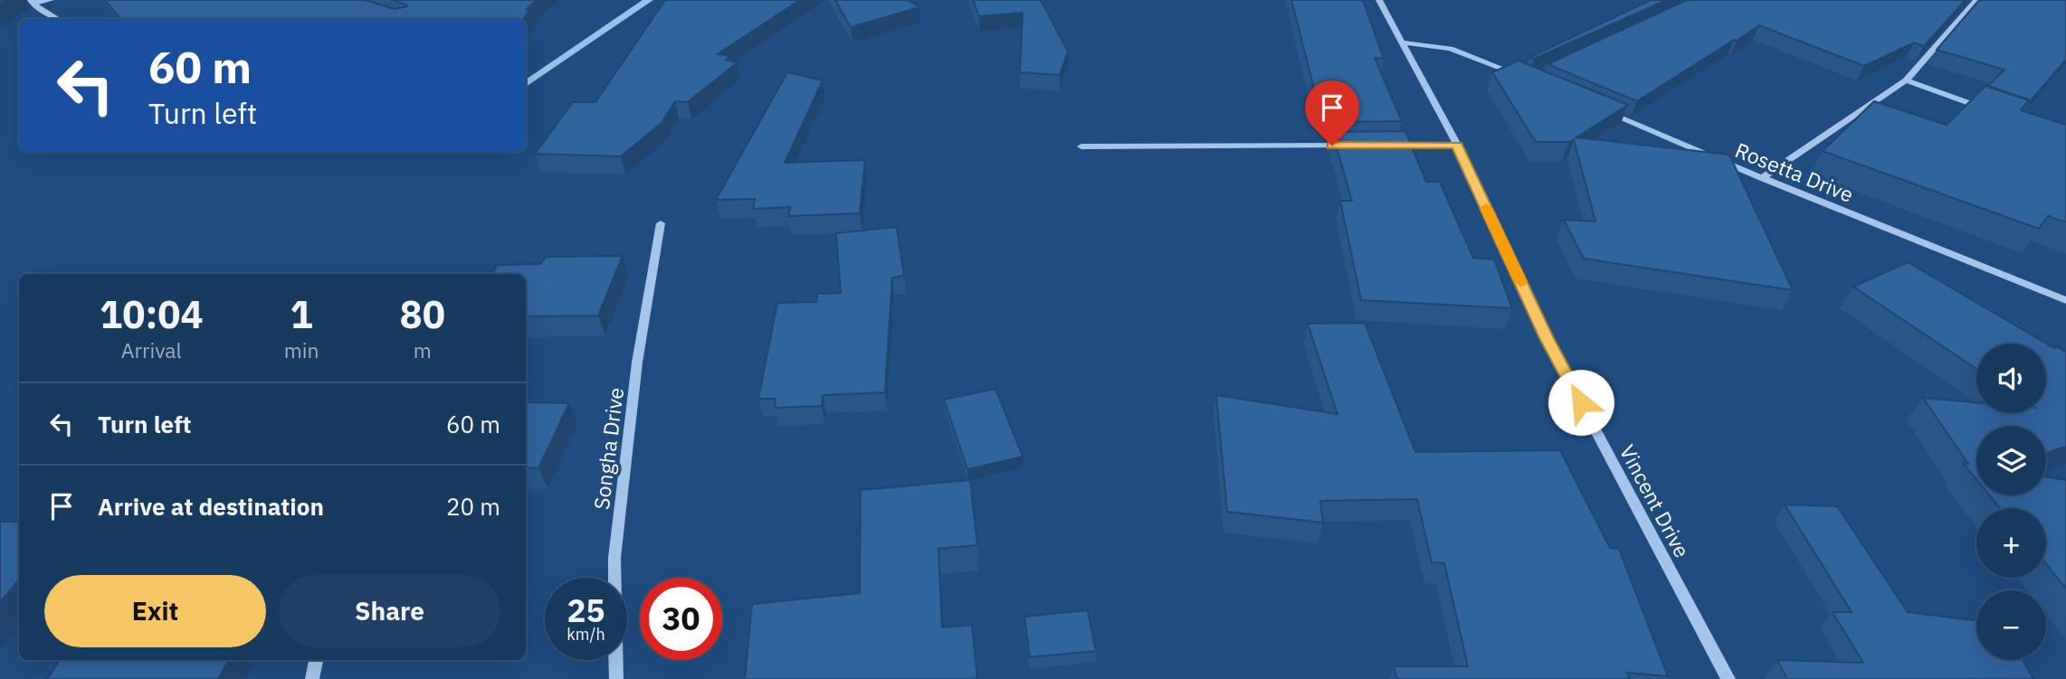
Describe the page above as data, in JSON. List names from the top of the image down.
{
  "streets": {
    "street": ["Rosetta Drive", "Songha Drive", "Vincent Drive"]
  },
  "page": {
    "turn": ["60 m", "Turn left"],
    "eta": [
      "10:04",
      "Arrival",
      "1",
      "min",
      "80",
      "m"
    ],
    "map_buttons": ["+", "−"],
    "list": [
      {
        "name": "Turn left",
        "value": "60 m"
      },
      {
        "name": "Arrive at destination",
        "value": "20 m"
      }
    ],
    "buttons": ["Exit", "Share"],
    "speed": "25 km/h",
    "limit": "30"
  }
}
